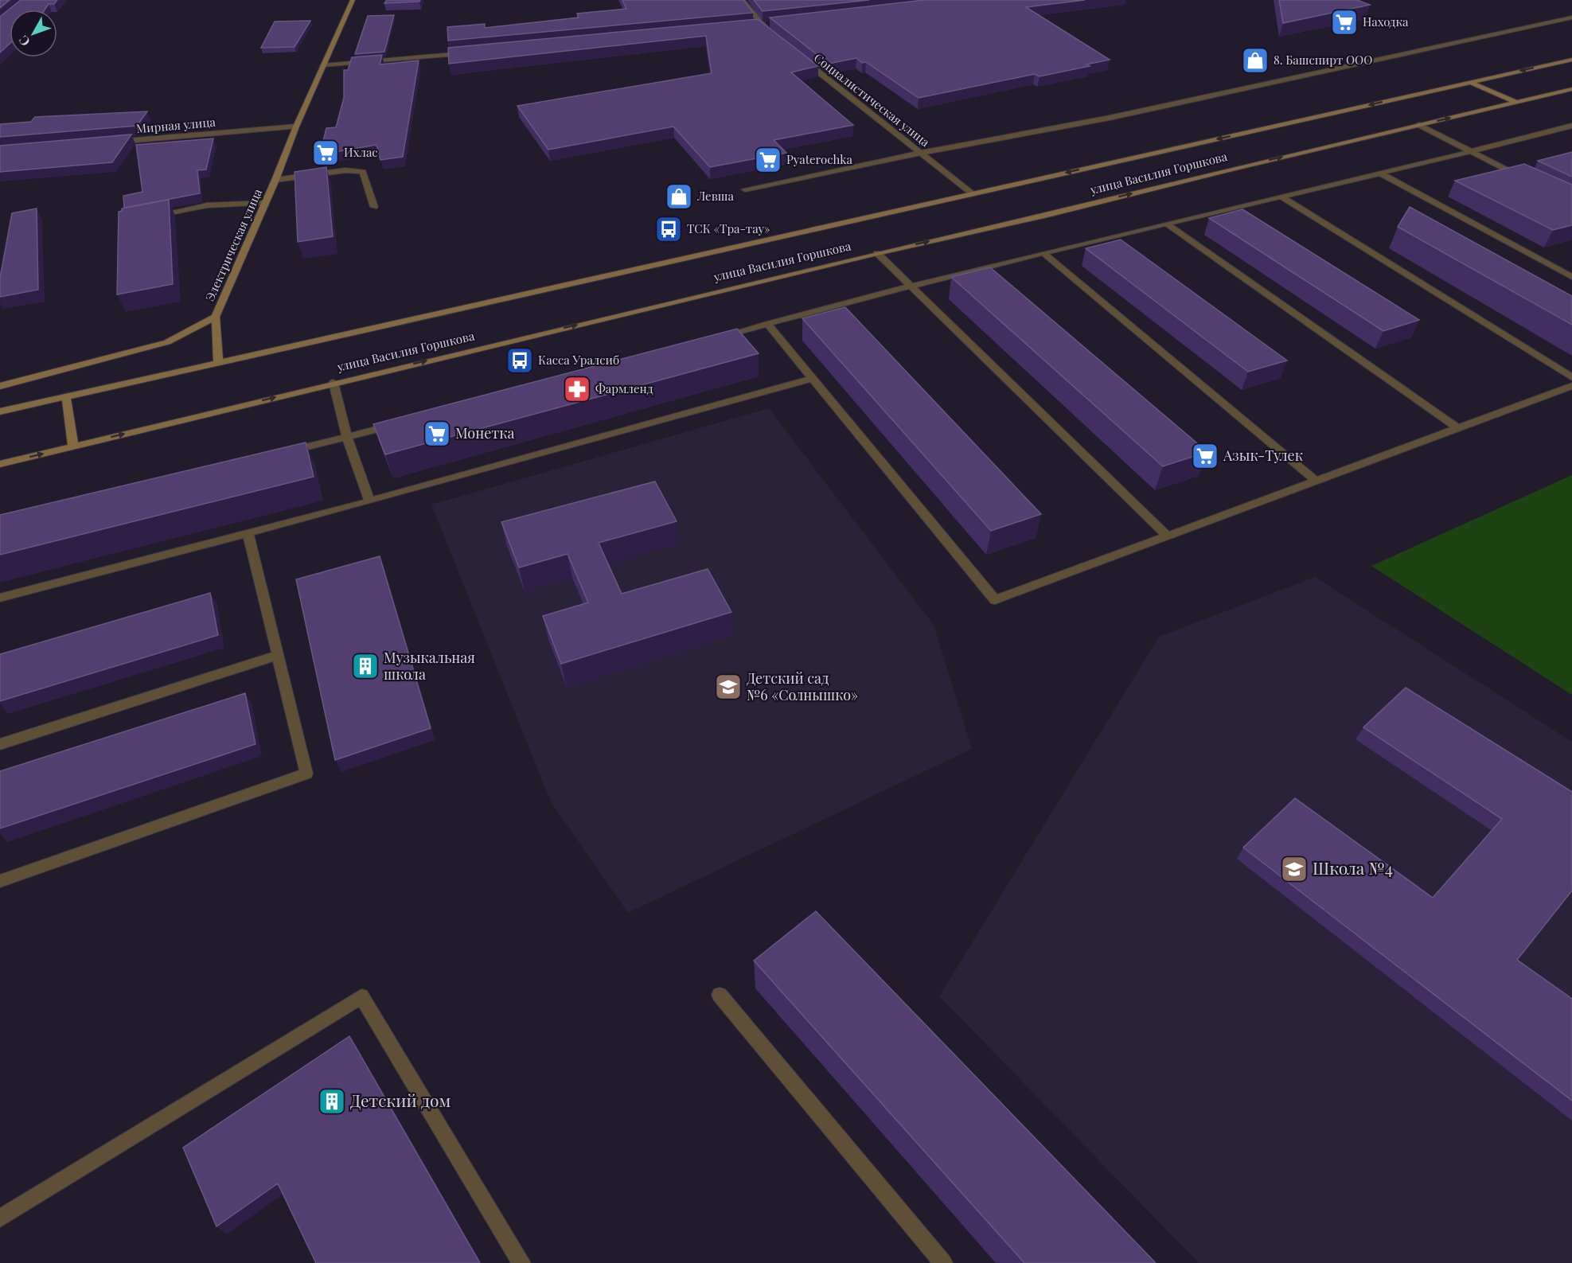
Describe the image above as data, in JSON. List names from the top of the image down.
{
  "streets": {
    "main road": ["улица Василия Горшкова", "Электрическая улица"],
    "street": ["Социалистическая улица", "Мирная улица"]
  },
  "crossings": [
    ["Социалистическая улица", "улица Василия Горшкова"],
    ["Мирная улица", "Электрическая улица"]
  ],
  "places": {
    "supermarket": [
      "Находка",
      "Ихлас",
      "Pyaterochka",
      "Монетка",
      "Азык-Тулек"
    ],
    "shop": ["8. Башспирт ООО", "Левша"],
    "bus stop": ["ТСК «Тра-тау»", "Касса Уралсиб"],
    "pharmacy": ["Фармленд"],
    "building": ["Музыкальная школа", "Детский дом"],
    "school or university": ["Детский сад №6 «Солнышко»", "Школа №4"]
  },
  "north": "bottom left"
}
